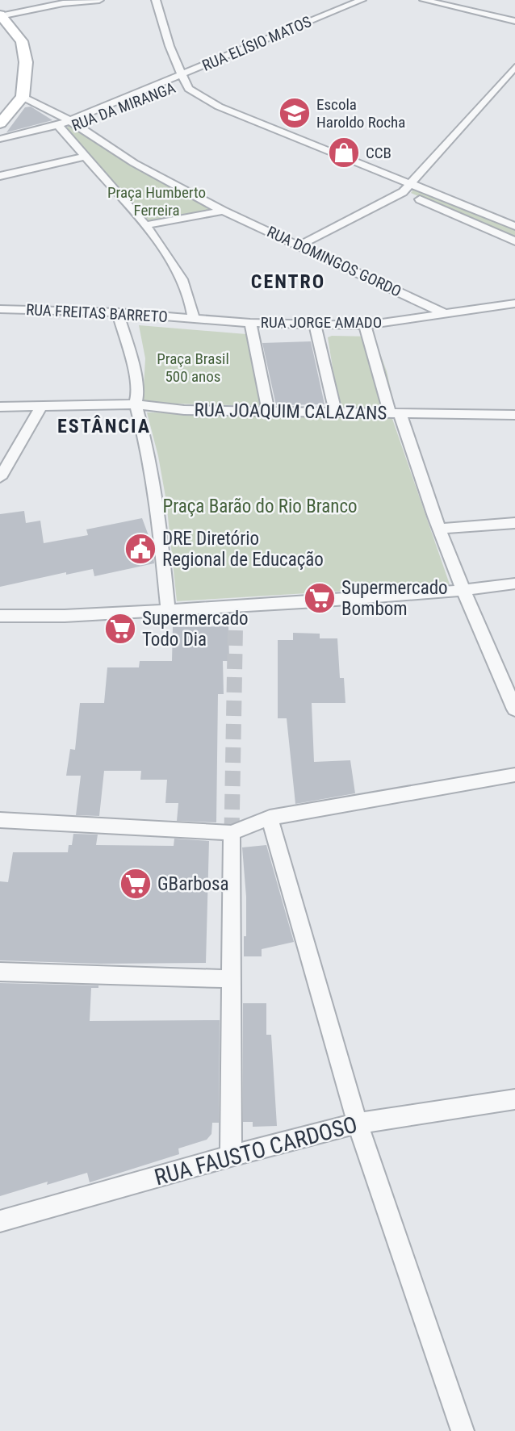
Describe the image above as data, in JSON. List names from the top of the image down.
{
  "streets": {
    "street": [
      "RUA ELÍSIO MATOS",
      "RUA DA MIRANGA",
      "RUA DOMINGOS GORDO",
      "RUA FREITAS BARRETO",
      "RUA JORGE AMADO",
      "RUA JOAQUIM CALAZANS",
      "RUA FAUSTO CARDOSO"
    ]
  },
  "crossings": [
    ["RUA ELÍSIO MATOS", "RUA DA MIRANGA"],
    ["RUA DOMINGOS GORDO", "RUA JORGE AMADO"],
    ["RUA FREITAS BARRETO", "RUA JORGE AMADO"]
  ],
  "districts": ["CENTRO", "ESTÂNCIA"],
  "parks": ["Praça Humberto Ferreira", "Praça Brasil 500 anos", "Praça Barão do Rio Branco"],
  "places": {
    "school or university": ["Escola Haroldo Rocha"],
    "shop": ["CCB"],
    "public building": ["DRE Diretório Regional de Educação"],
    "supermarket": ["Supermercado Bombom", "Supermercado Todo Dia", "GBarbosa"]
  }
}
